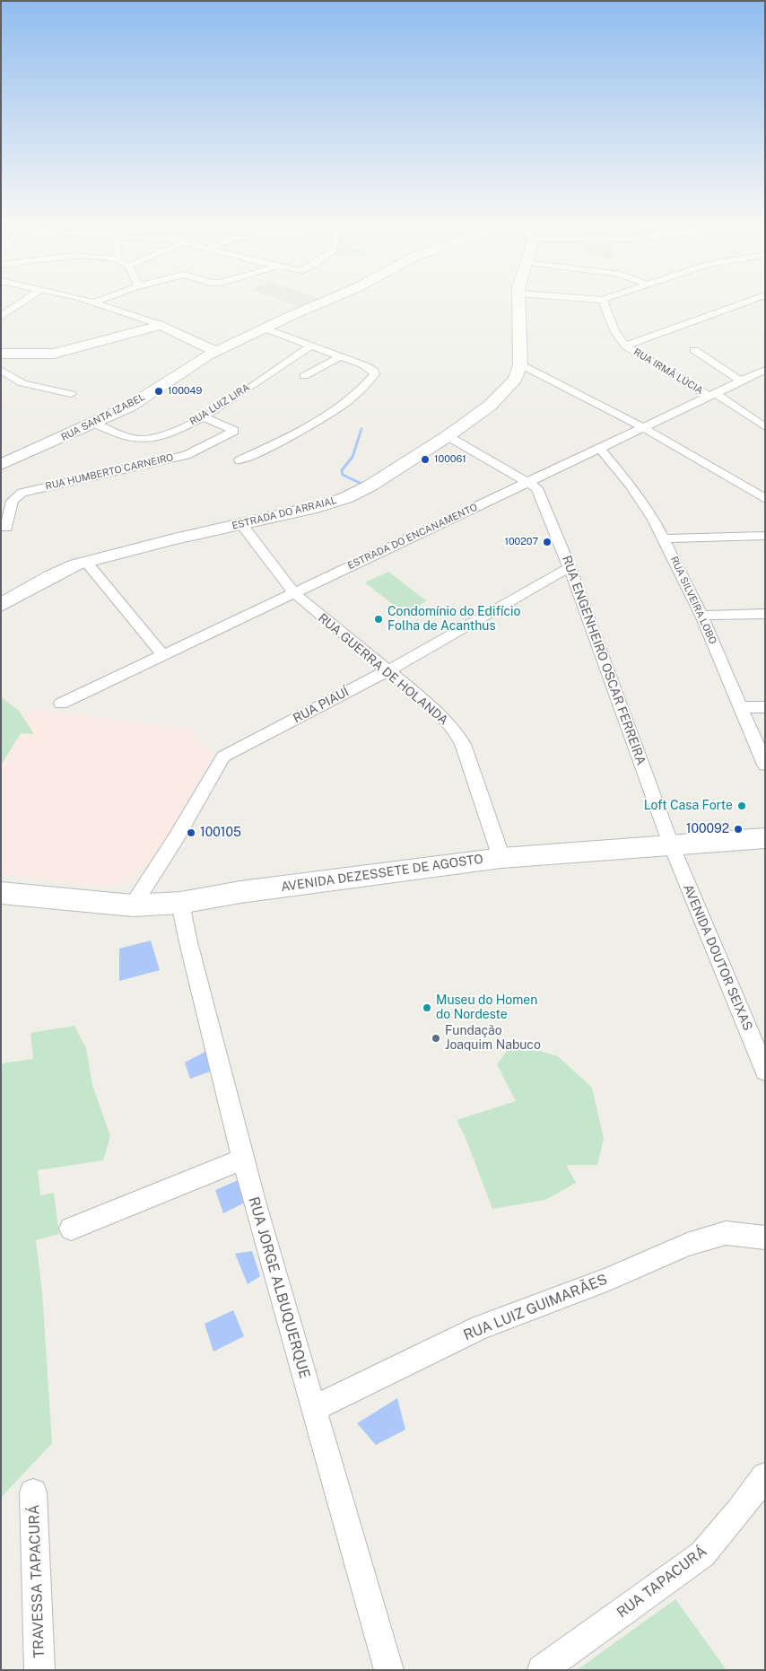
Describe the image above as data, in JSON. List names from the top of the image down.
{
  "streets": {
    "main road": ["RUA SANTA IZABEL", "ESTRADA DO ARRAIAL", "AVENIDA DEZESSETE DE AGOSTO"],
    "street": [
      "RUA IRMÃ LÚCIA",
      "RUA LUIZ LIRA",
      "RUA HUMBERTO CARNEIRO",
      "ESTRADA DO ENCANAMENTO",
      "RUA SILVEIRA LOBO",
      "RUA ENGENHEIRO OSCAR FERREIRA",
      "RUA GUERRA DE HOLANDA",
      "RUA PIAUÍ",
      "AVENIDA DOUTOR SEIXAS",
      "RUA JORGE ALBUQUERQUE",
      "RUA LUIZ GUIMARÃES",
      "TRAVESSA TAPACURÁ",
      "RUA TAPACURÁ"
    ]
  },
  "crossings": [
    ["RUA IRMÃ LÚCIA", "ESTRADA DO ENCANAMENTO"],
    ["RUA LUIZ LIRA", "RUA SANTA IZABEL"],
    ["RUA LUIZ LIRA", "RUA HUMBERTO CARNEIRO"],
    ["ESTRADA DO ARRAIAL", "RUA GUERRA DE HOLANDA"],
    ["ESTRADA DO ENCANAMENTO", "RUA SILVEIRA LOBO"],
    ["ESTRADA DO ENCANAMENTO", "RUA ENGENHEIRO OSCAR FERREIRA"],
    ["ESTRADA DO ENCANAMENTO", "RUA GUERRA DE HOLANDA"],
    ["RUA ENGENHEIRO OSCAR FERREIRA", "RUA PIAUÍ"],
    ["RUA ENGENHEIRO OSCAR FERREIRA", "AVENIDA DEZESSETE DE AGOSTO"],
    ["RUA ENGENHEIRO OSCAR FERREIRA", "AVENIDA DOUTOR SEIXAS"],
    ["RUA GUERRA DE HOLANDA", "RUA PIAUÍ"],
    ["RUA GUERRA DE HOLANDA", "AVENIDA DEZESSETE DE AGOSTO"],
    ["RUA PIAUÍ", "AVENIDA DEZESSETE DE AGOSTO"],
    ["AVENIDA DEZESSETE DE AGOSTO", "AVENIDA DOUTOR SEIXAS"],
    ["AVENIDA DEZESSETE DE AGOSTO", "RUA JORGE ALBUQUERQUE"],
    ["RUA JORGE ALBUQUERQUE", "RUA LUIZ GUIMARÃES"]
  ],
  "places": [
    "100049",
    "100061",
    "100207",
    "Condomínio do Edifício Folha de Acanthus",
    "Loft Casa Forte",
    "100092",
    "100105",
    "Museu do Homen do Nordeste",
    "Fundação Joaquim Nabuco"
  ]
}
